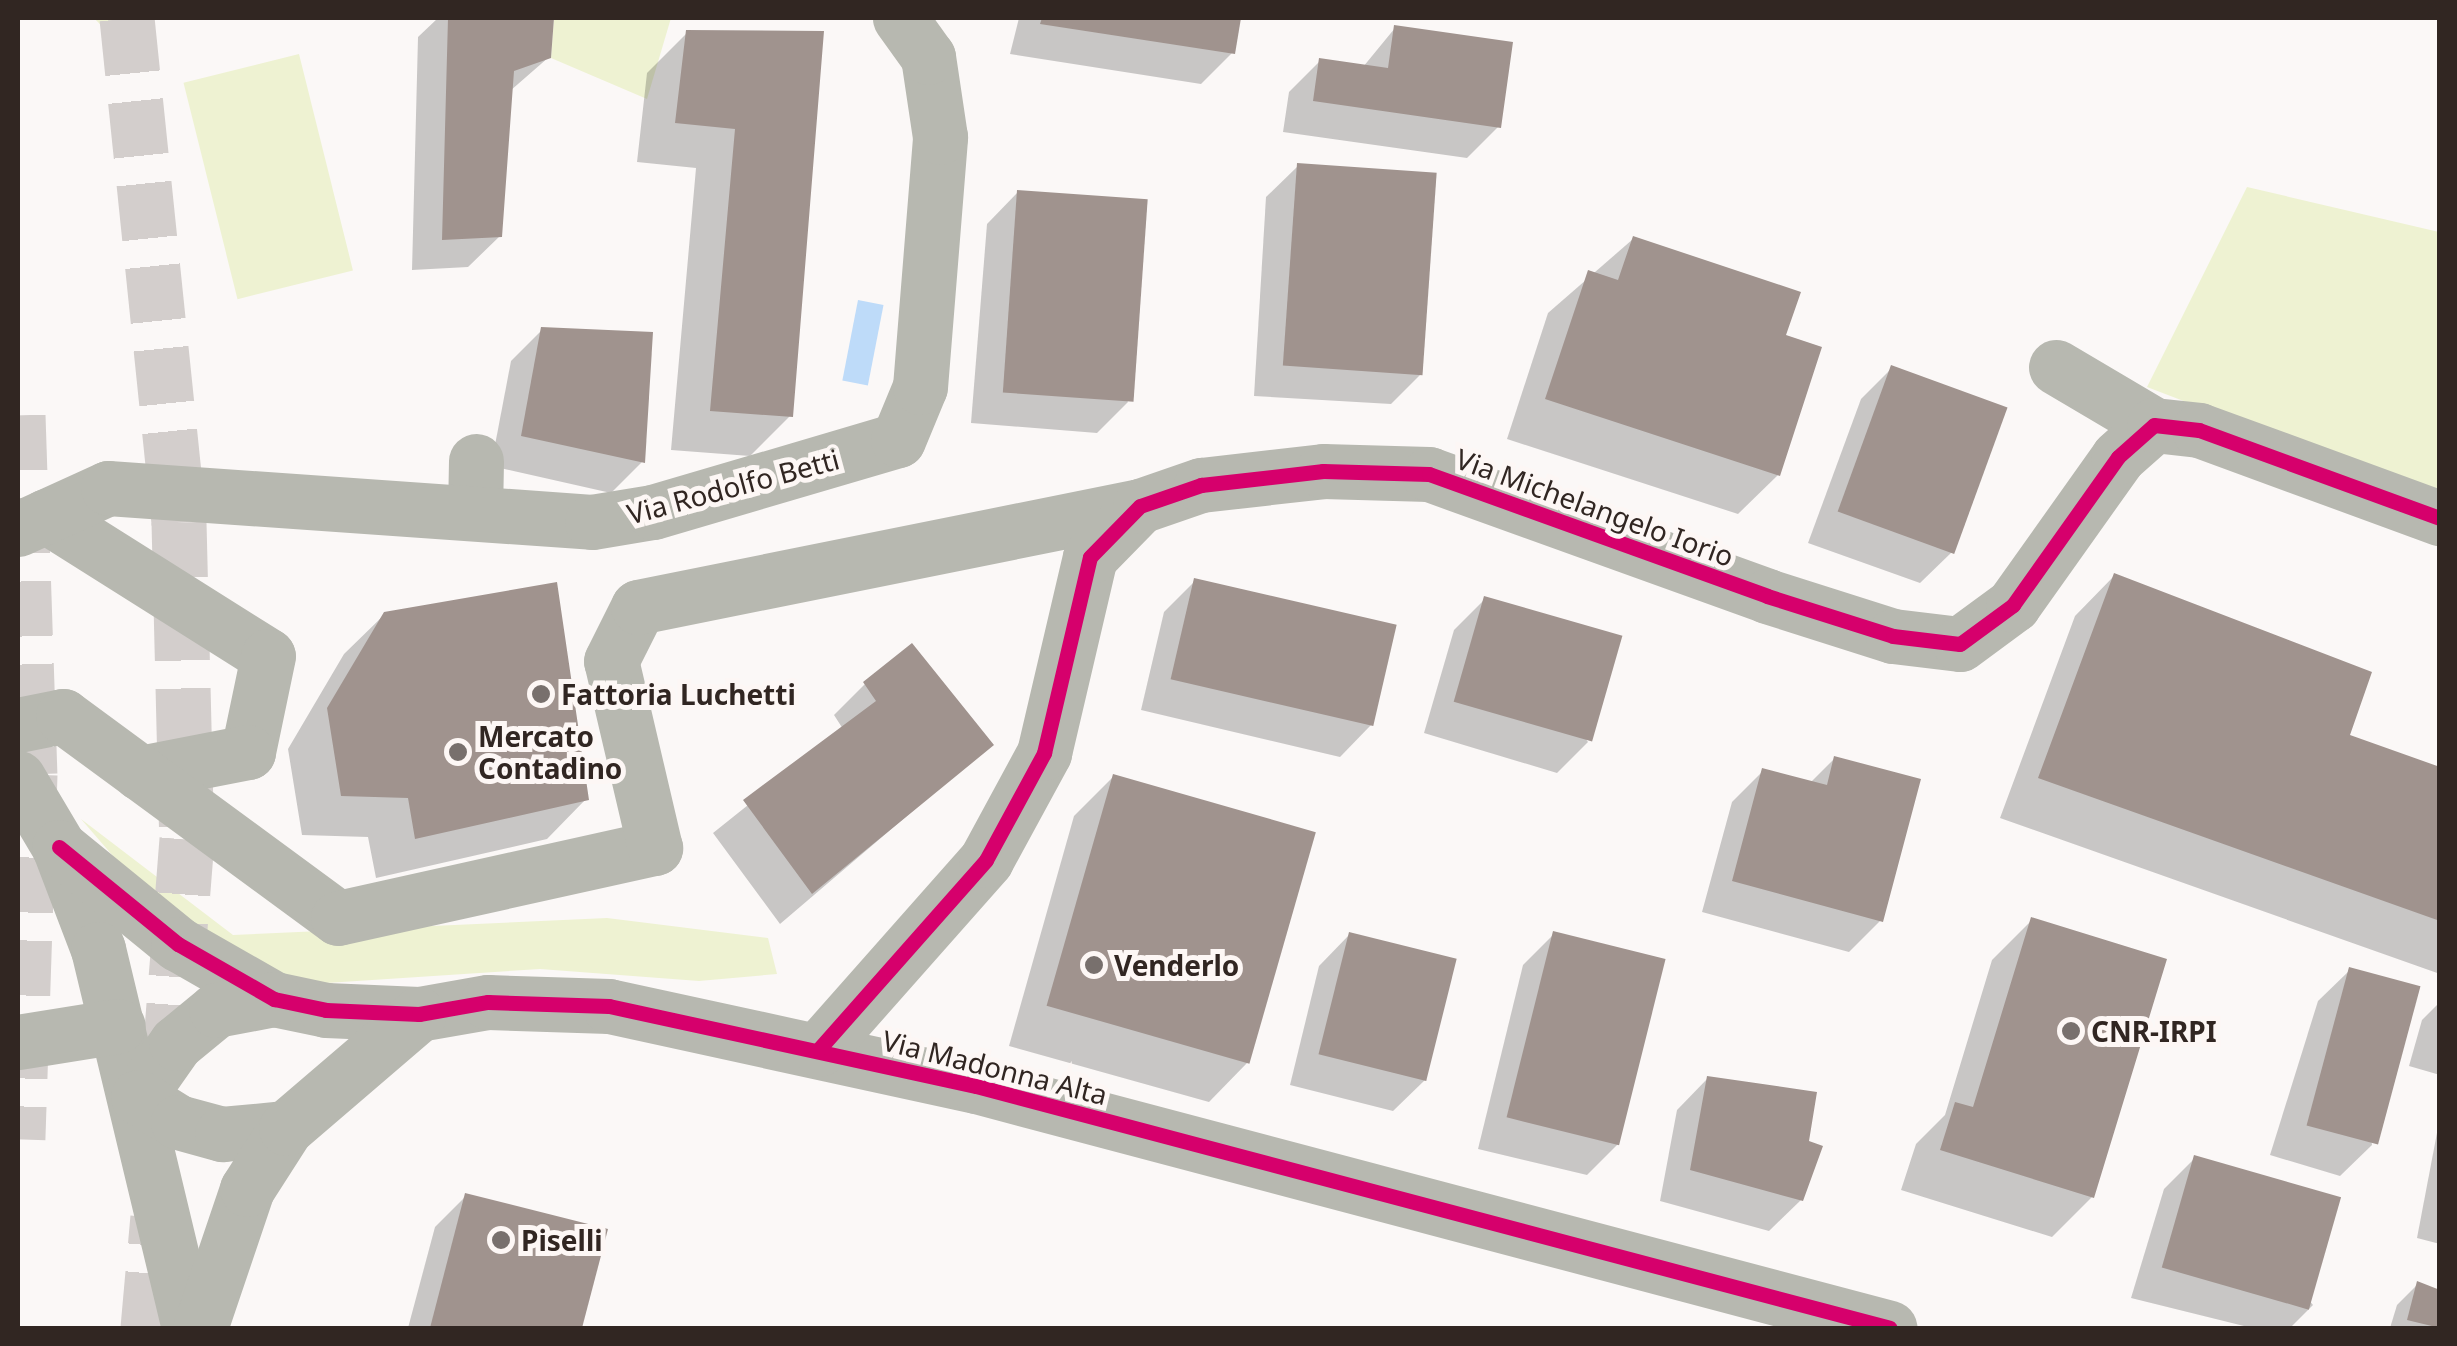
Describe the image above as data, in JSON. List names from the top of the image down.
{
  "streets": {
    "street": ["Via Rodolfo Betti", "Via Michelangelo Iorio", "Via Madonna Alta"]
  },
  "crossings": [
    ["Via Michelangelo Iorio", "Via Madonna Alta"]
  ],
  "places": [
    "Fattoria Luchetti",
    "Mercato Contadino",
    "Venderlo",
    "CNR-IRPI",
    "Piselli"
  ]
}
